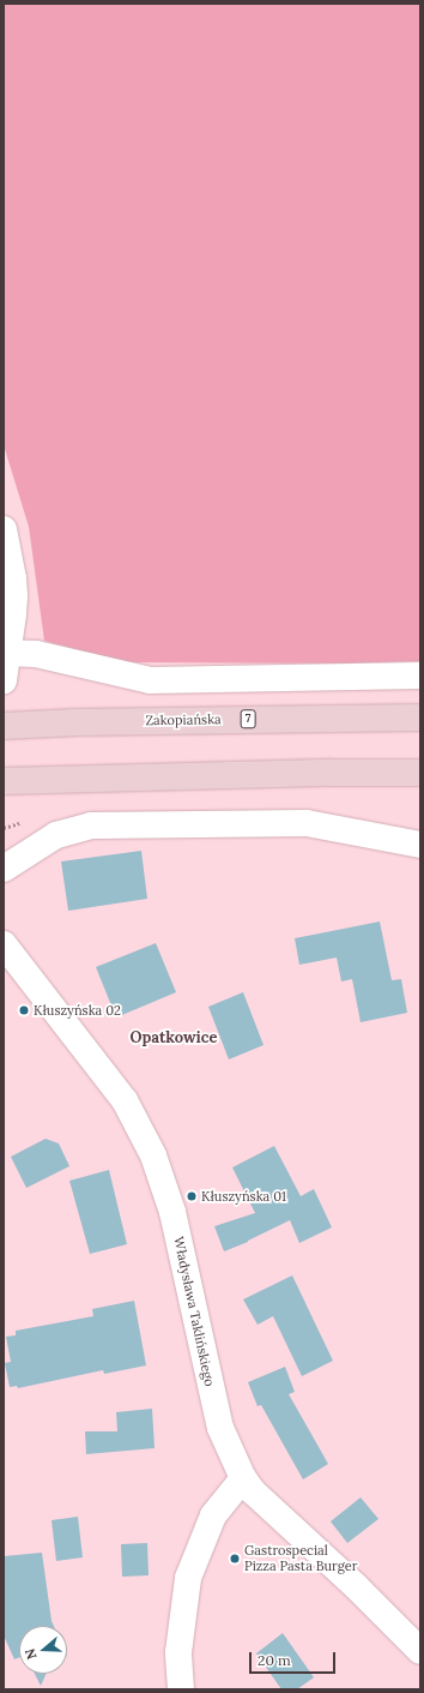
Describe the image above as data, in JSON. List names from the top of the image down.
{
  "streets": {
    "highway": ["7", "Zakopiańska"],
    "street": ["Władysława Taklińskiego"]
  },
  "districts": ["Opatkowice"],
  "places": ["Kłuszyńska 02", "Kłuszyńska 01", "Gastrospecial Pizza Pasta Burger"],
  "scale_bar": "20 m",
  "north": "left"
}
